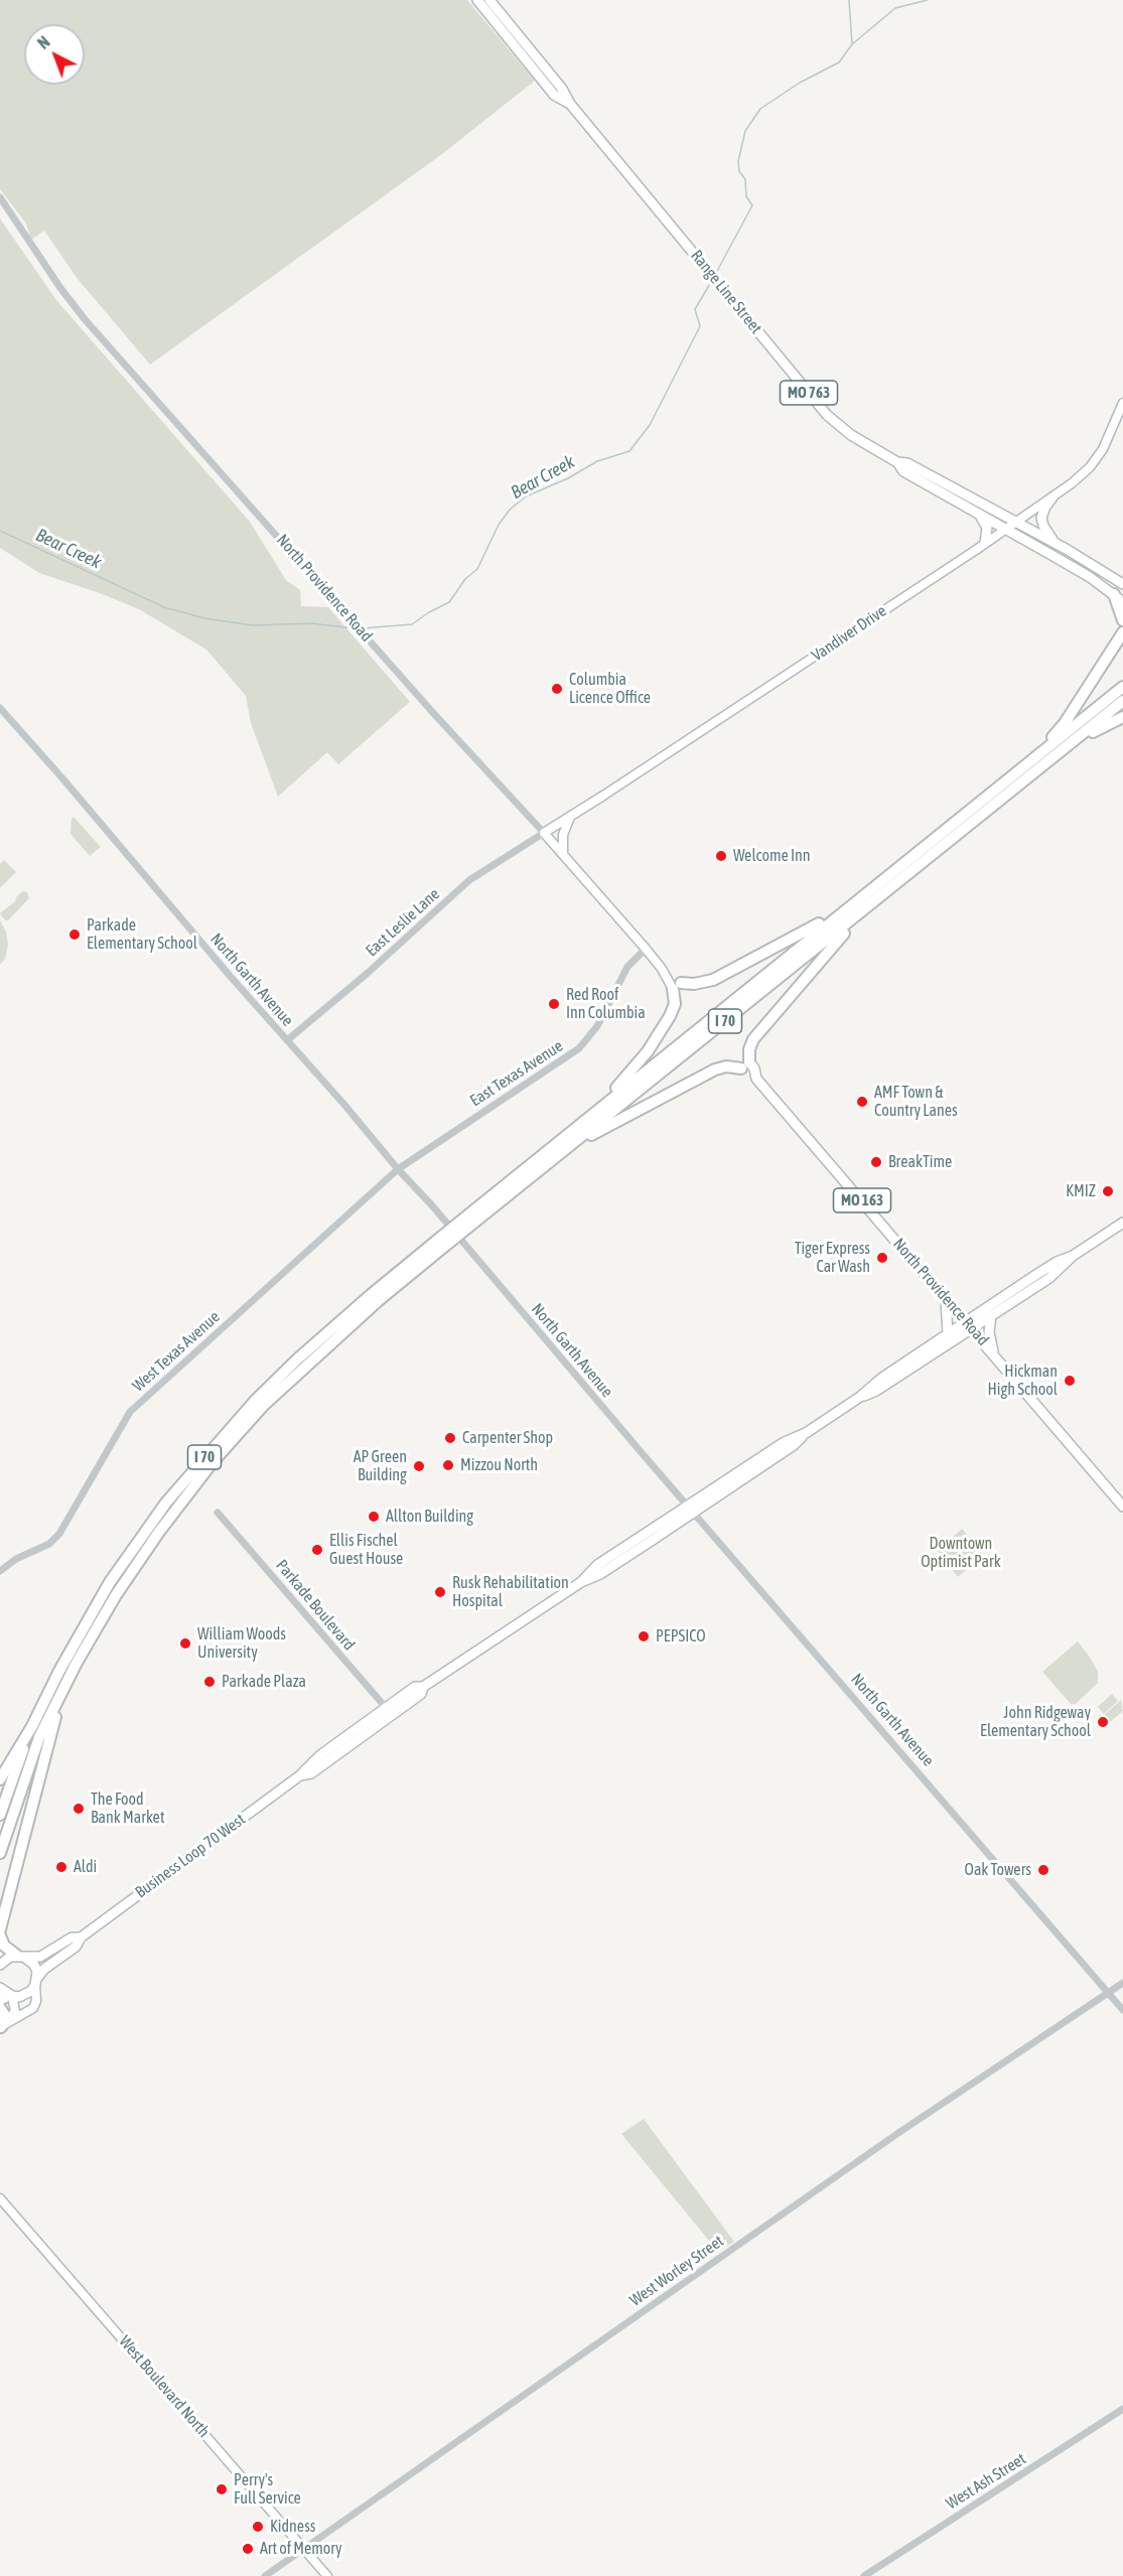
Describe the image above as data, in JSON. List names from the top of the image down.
{
  "streets": {
    "highway": ["I 70"],
    "main road": [
      "Range Line Street",
      "MO 763",
      "North Providence Road",
      "Vandiver Drive",
      "MO 163",
      "Business Loop 70 West",
      "West Boulevard North"
    ],
    "street": [
      "East Leslie Lane",
      "North Garth Avenue",
      "East Texas Avenue",
      "West Texas Avenue",
      "Parkade Boulevard",
      "West Worley Street",
      "West Ash Street"
    ]
  },
  "crossings": [
    ["Range Line Street", "Vandiver Drive"],
    ["North Providence Road", "Vandiver Drive"],
    ["North Providence Road", "East Leslie Lane"],
    ["North Providence Road", "East Texas Avenue"],
    ["Vandiver Drive", "East Leslie Lane"],
    ["East Leslie Lane", "North Garth Avenue"],
    ["North Garth Avenue", "East Texas Avenue"],
    ["North Garth Avenue", "West Texas Avenue"],
    ["North Garth Avenue", "Business Loop 70 West"],
    ["North Garth Avenue", "West Worley Street"],
    ["East Texas Avenue", "West Texas Avenue"],
    ["Parkade Boulevard", "Business Loop 70 West"],
    ["West Worley Street", "West Boulevard North"]
  ],
  "water": ["Bear Creek"],
  "parks": ["Downtown Optimist Park"],
  "places": [
    "Columbia Licence Office",
    "Welcome Inn",
    "Parkade Elementary School",
    "Red Roof Inn Columbia",
    "AMF Town & Country Lanes",
    "BreakTime",
    "KMIZ",
    "Tiger Express Car Wash",
    "Hickman High School",
    "Carpenter Shop",
    "Mizzou North",
    "AP Green Building",
    "Allton Building",
    "Ellis Fischel Guest House",
    "Rusk Rehabilitation Hospital",
    "PEPSICO",
    "William Woods University",
    "Parkade Plaza",
    "John Ridgeway Elementary School",
    "The Food Bank Market",
    "Aldi",
    "Oak Towers",
    "Perry's Full Service",
    "Kidness",
    "Art of Memory"
  ],
  "north": "top left"
}
